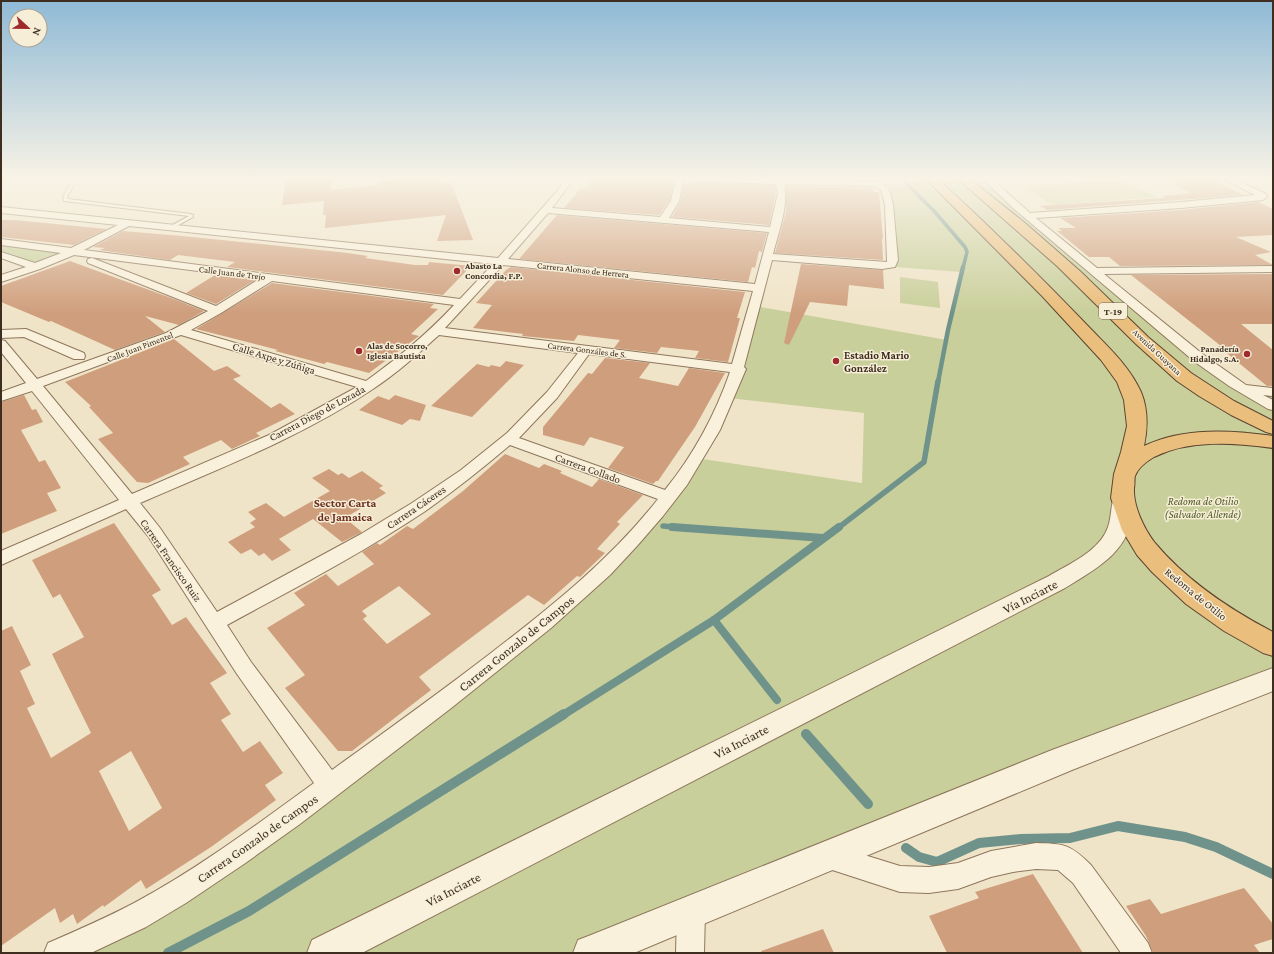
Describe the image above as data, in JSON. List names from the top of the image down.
{
  "streets": {
    "highway": ["T-19", "Avenida Guayana", "Redoma de Otilio"],
    "street": [
      "Carrera Alonso de Herrera",
      "Calle Juan de Trejo",
      "Calle Juan Pimentel",
      "Carrera Gonzáles de S.",
      "Calle Axpe y Zúñiga",
      "Carrera Diego de Lozada",
      "Carrera Collado",
      "Carrera Cáceres",
      "Carrera Francisco Ruiz",
      "Vía Inciarte",
      "Carrera Gonzalo de Campos"
    ]
  },
  "crossings": [
    ["Carrera Alonso de Herrera", "Carrera Diego de Lozada"],
    ["Carrera Alonso de Herrera", "Carrera Gonzalo de Campos"],
    ["Calle Juan de Trejo", "Calle Juan Pimentel"],
    ["Calle Juan de Trejo", "Carrera Diego de Lozada"],
    ["Calle Juan Pimentel", "Calle Axpe y Zúñiga"],
    ["Calle Juan Pimentel", "Carrera Francisco Ruiz"],
    ["Carrera Gonzáles de S.", "Carrera Diego de Lozada"],
    ["Carrera Gonzáles de S.", "Carrera Cáceres"],
    ["Carrera Gonzáles de S.", "Carrera Gonzalo de Campos"],
    ["Calle Axpe y Zúñiga", "Carrera Diego de Lozada"],
    ["Carrera Diego de Lozada", "Carrera Francisco Ruiz"],
    ["Carrera Collado", "Carrera Cáceres"],
    ["Carrera Collado", "Carrera Gonzalo de Campos"],
    ["Carrera Cáceres", "Carrera Francisco Ruiz"],
    ["Carrera Francisco Ruiz", "Carrera Gonzalo de Campos"],
    ["Redoma de Otilio", "Vía Inciarte"]
  ],
  "districts": ["Sector Carta de Jamaica"],
  "parks": ["Redoma de Otilio (Salvador Allende)"],
  "places": [
    "Abasto La Concordia, F.P.",
    "Alas de Socorro, Iglesia Bautista",
    "Panadería Hidalgo, S.A.",
    "Estadio Mario González"
  ],
  "north": "right"
}
